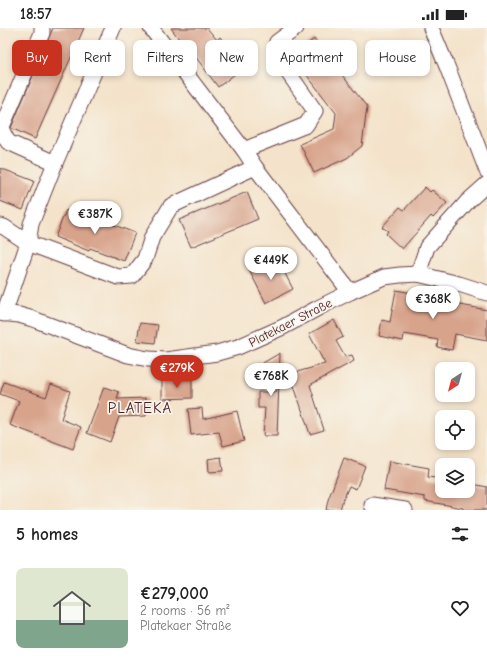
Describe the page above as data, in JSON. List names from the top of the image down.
{
  "streets": {
    "street": ["Platekaer Straße"]
  },
  "districts": ["PLATEKA"],
  "north": "bottom left",
  "page": {
    "status": "18:57",
    "chip": [
      "Buy",
      "Rent",
      "Filters",
      "New",
      "Apartment",
      "House"
    ],
    "price": [
      "€387K",
      "€449K",
      "€368K",
      "€279K",
      "€768K"
    ],
    "heading": "5 homes",
    "list": [
      {
        "name": "€279,000",
        "note": "2 rooms · 56 m² · Platekaer Straße"
      }
    ]
  }
}
